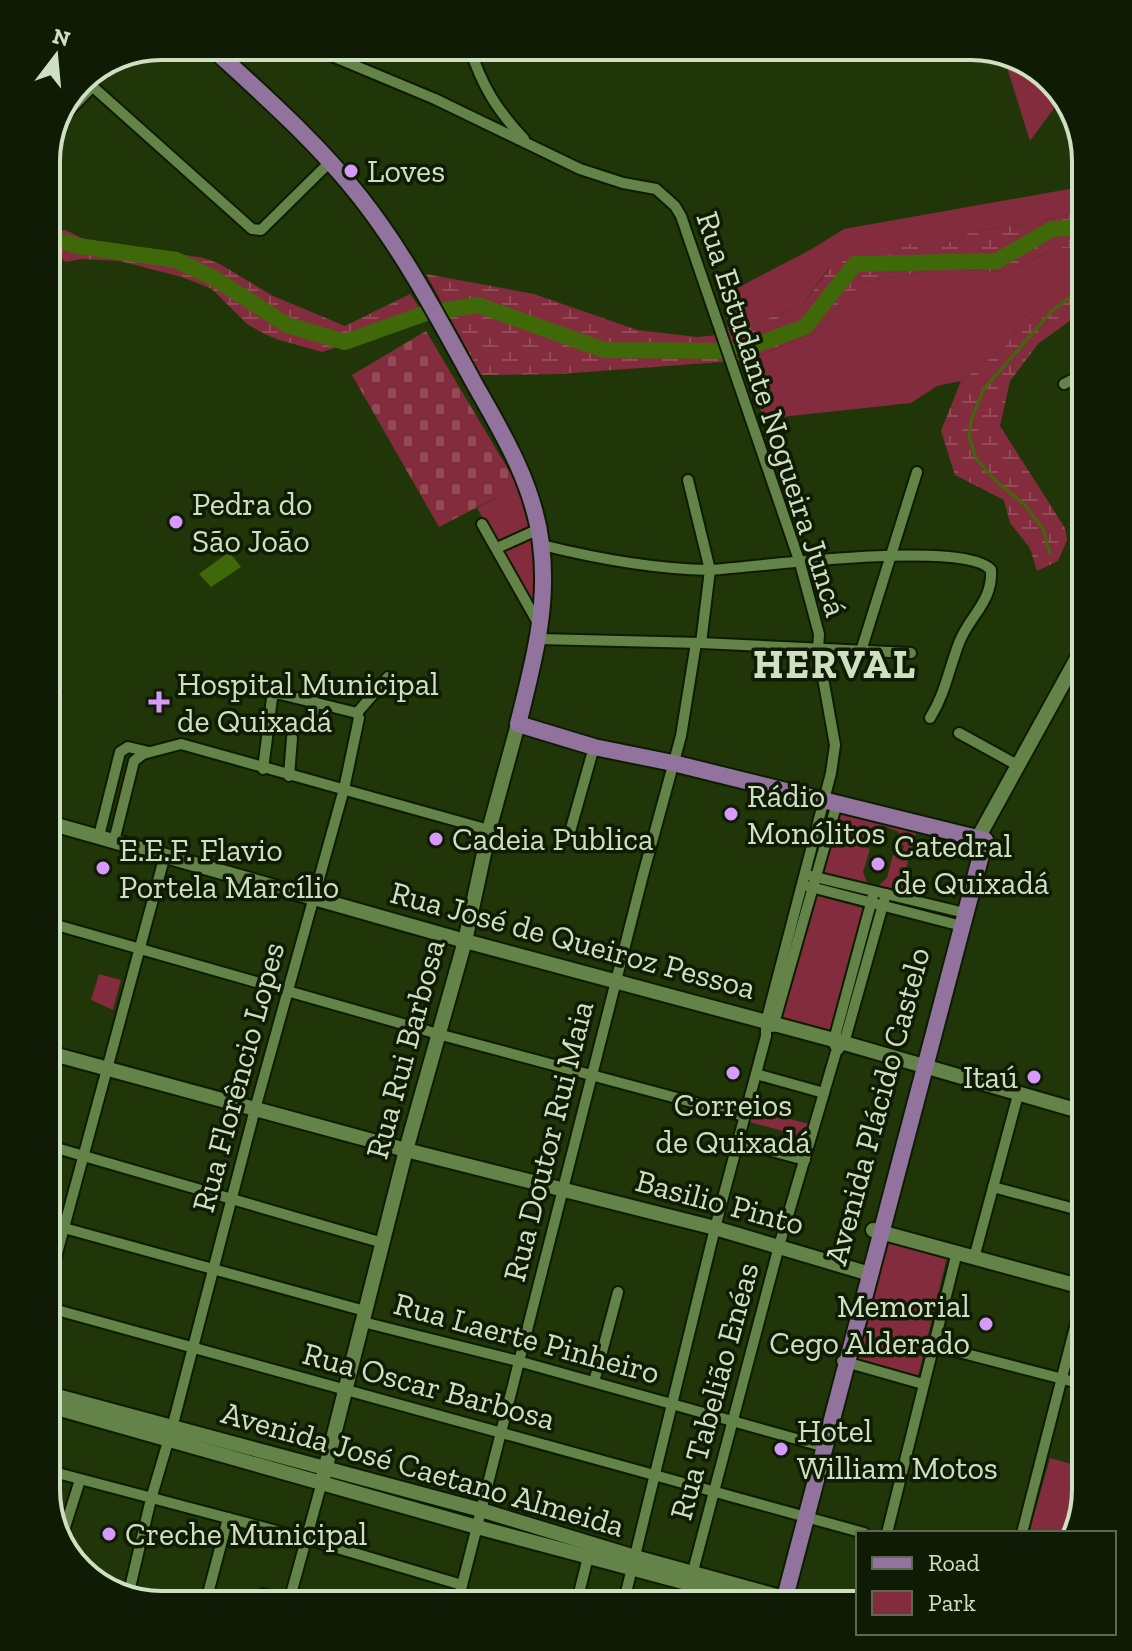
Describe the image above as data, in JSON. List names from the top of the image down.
{
  "streets": {
    "main road": [
      "Rua José de Queiroz Pessoa",
      "Rua Rui Barbosa",
      "Avenida Plácido Castelo",
      "Basilio Pinto",
      "Avenida José Caetano Almeida"
    ],
    "street": [
      "Rua Estudante Nogueira Juncá",
      "Rua Florêncio Lopes",
      "Rua Doutor Rui Maia",
      "Rua Laerte Pinheiro",
      "Rua Oscar Barbosa",
      "Rua Tabelião Enéas"
    ]
  },
  "crossings": [
    ["Rua José de Queiroz Pessoa", "Rua Rui Barbosa"],
    ["Rua José de Queiroz Pessoa", "Rua Florêncio Lopes"],
    ["Rua José de Queiroz Pessoa", "Avenida Plácido Castelo"],
    ["Rua José de Queiroz Pessoa", "Rua Doutor Rui Maia"],
    ["Rua José de Queiroz Pessoa", "Rua Tabelião Enéas"],
    ["Rua Rui Barbosa", "Basilio Pinto"],
    ["Rua Rui Barbosa", "Rua Laerte Pinheiro"],
    ["Rua Rui Barbosa", "Rua Oscar Barbosa"],
    ["Rua Rui Barbosa", "Avenida José Caetano Almeida"],
    ["Rua Florêncio Lopes", "Basilio Pinto"],
    ["Rua Florêncio Lopes", "Rua Laerte Pinheiro"],
    ["Rua Florêncio Lopes", "Rua Oscar Barbosa"],
    ["Rua Florêncio Lopes", "Avenida José Caetano Almeida"],
    ["Avenida Plácido Castelo", "Basilio Pinto"],
    ["Avenida Plácido Castelo", "Rua Laerte Pinheiro"],
    ["Avenida Plácido Castelo", "Rua Oscar Barbosa"],
    ["Rua Doutor Rui Maia", "Basilio Pinto"],
    ["Rua Doutor Rui Maia", "Rua Laerte Pinheiro"],
    ["Rua Doutor Rui Maia", "Rua Oscar Barbosa"],
    ["Rua Doutor Rui Maia", "Avenida José Caetano Almeida"],
    ["Basilio Pinto", "Rua Tabelião Enéas"],
    ["Rua Laerte Pinheiro", "Rua Tabelião Enéas"],
    ["Rua Oscar Barbosa", "Rua Tabelião Enéas"],
    ["Rua Tabelião Enéas", "Avenida José Caetano Almeida"]
  ],
  "districts": ["HERVAL"],
  "places": {
    "other": [
      "Loves",
      "Pedra do São João",
      "Rádio Monólitos",
      "Cadeia Publica",
      "Catedral de Quixadá",
      "E.E.F. Flavio Portela Marcílio",
      "Correios de Quixadá",
      "Itaú",
      "Memorial Cego Alderado",
      "Hotel William Motos",
      "Creche Municipal"
    ],
    "health": ["Hospital Municipal de Quixadá"]
  },
  "legend": ["Road", "Park"],
  "north": "top"
}
